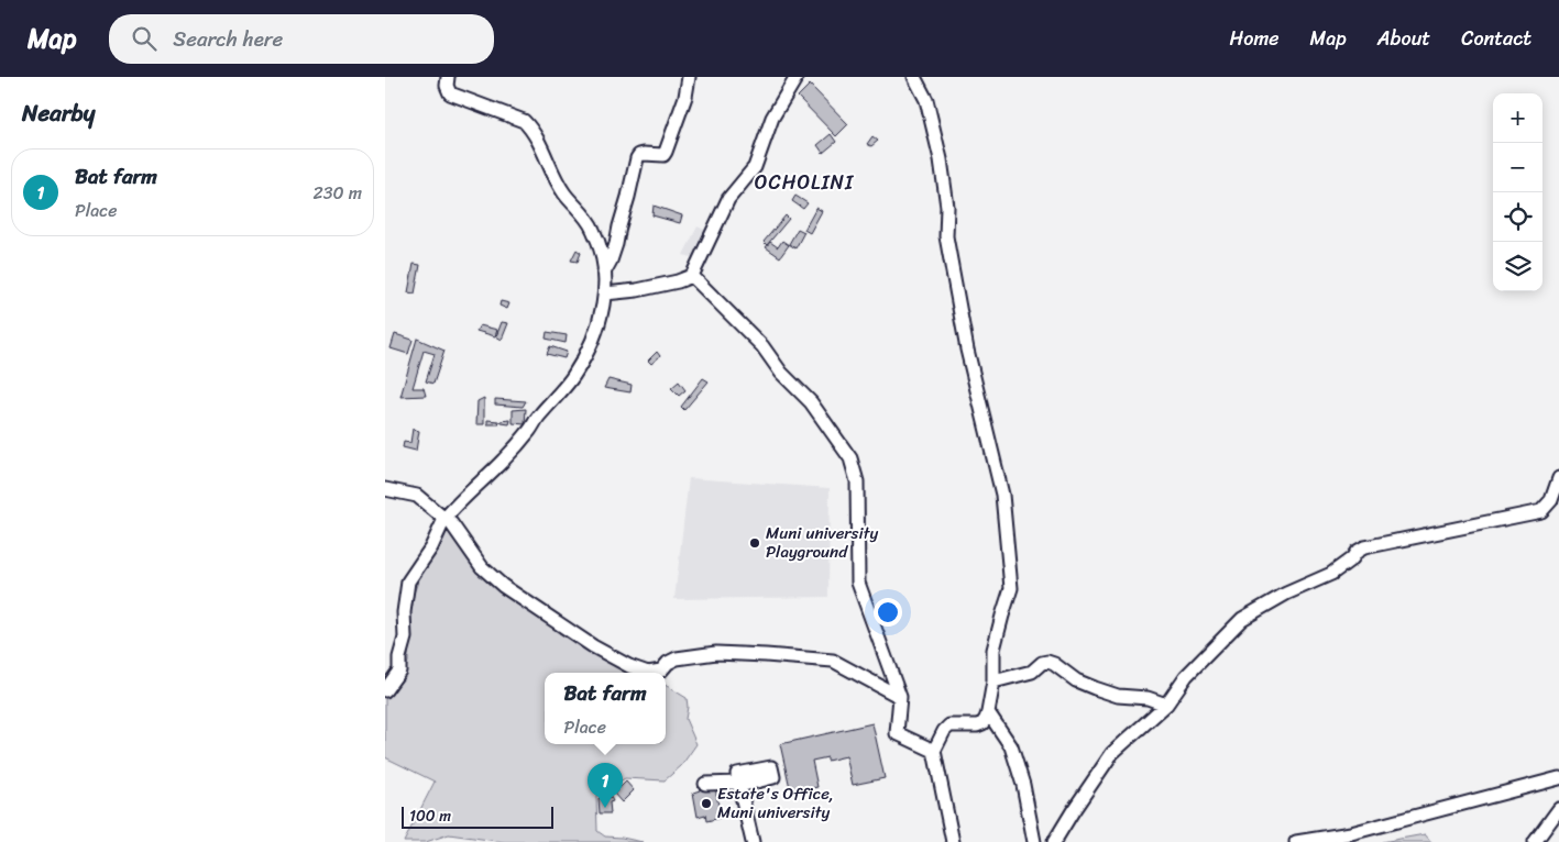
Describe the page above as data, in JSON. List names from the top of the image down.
{
  "districts": ["OCHOLINI"],
  "places": ["Muni university Playground", "Estate's Office, Muni university"],
  "scale_bar": "100 m",
  "page": {
    "header": "Map",
    "search": "Search here",
    "nav": [
      "Home",
      "Map",
      "About",
      "Contact"
    ],
    "heading": "Nearby",
    "map_buttons": ["+", "−"],
    "list": [
      {
        "mark": "1",
        "name": "Bat farm",
        "note": "Place",
        "value": "230 m"
      }
    ],
    "popup": ["Bat farm", "Place"],
    "pins": "1",
    "scale": "100 m"
  }
}
